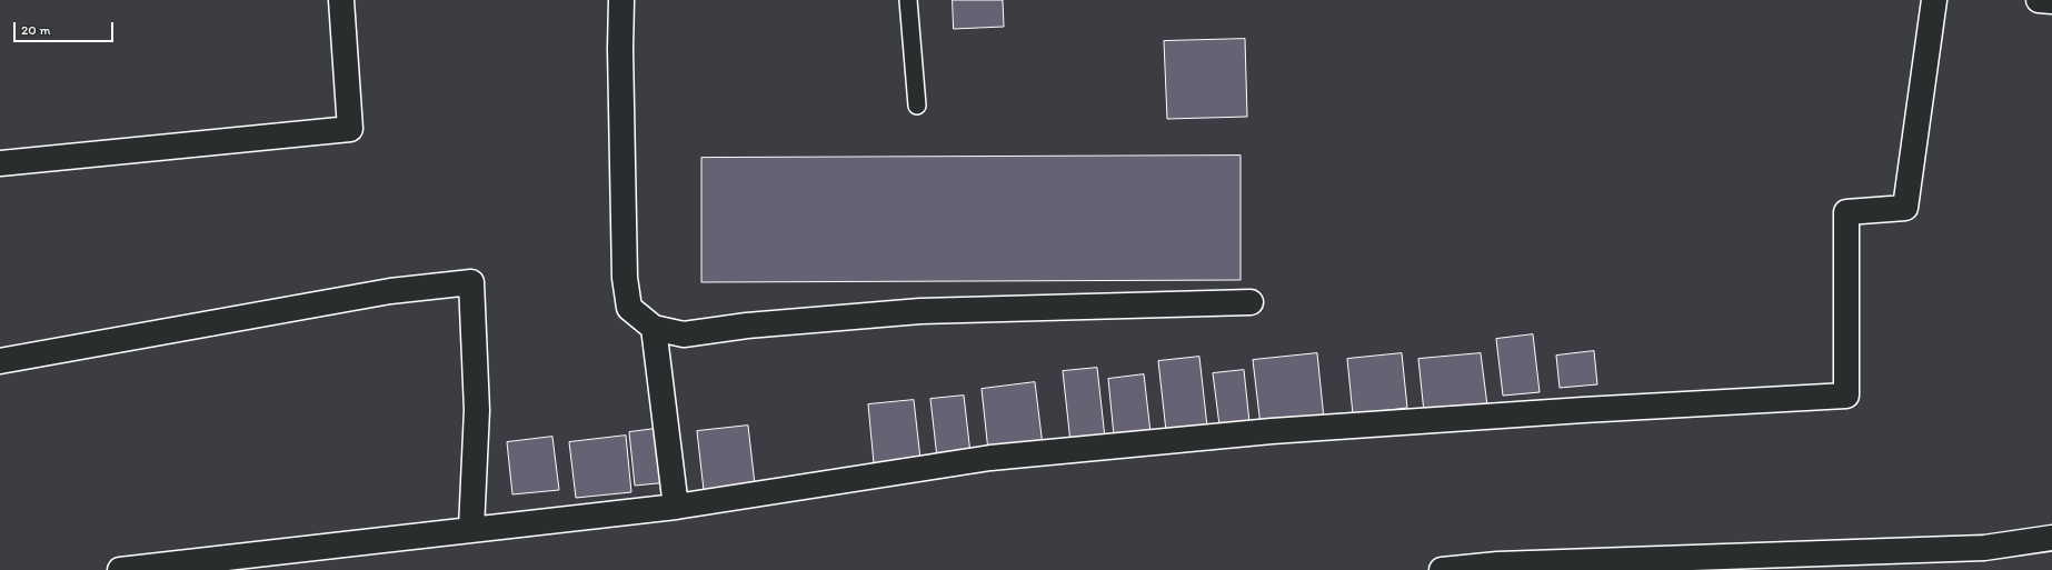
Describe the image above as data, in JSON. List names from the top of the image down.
{
  "scale_bar": "20 m"
}
